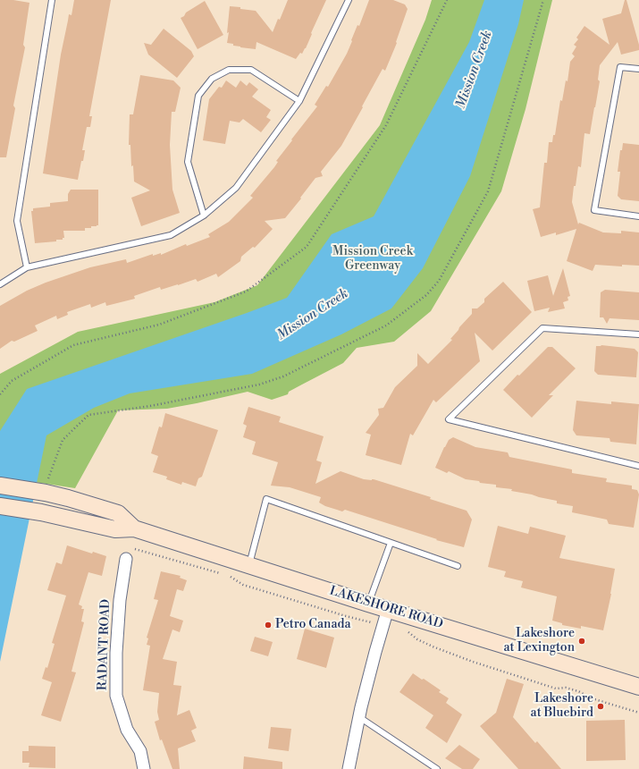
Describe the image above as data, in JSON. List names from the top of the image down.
{
  "streets": {
    "main road": ["LAKESHORE ROAD"],
    "street": ["RADANT ROAD"]
  },
  "water": ["Mission Creek"],
  "parks": ["Mission Creek Greenway"],
  "places": ["Petro Canada", "Lakeshore at Lexington", "Lakeshore at Bluebird"]
}
